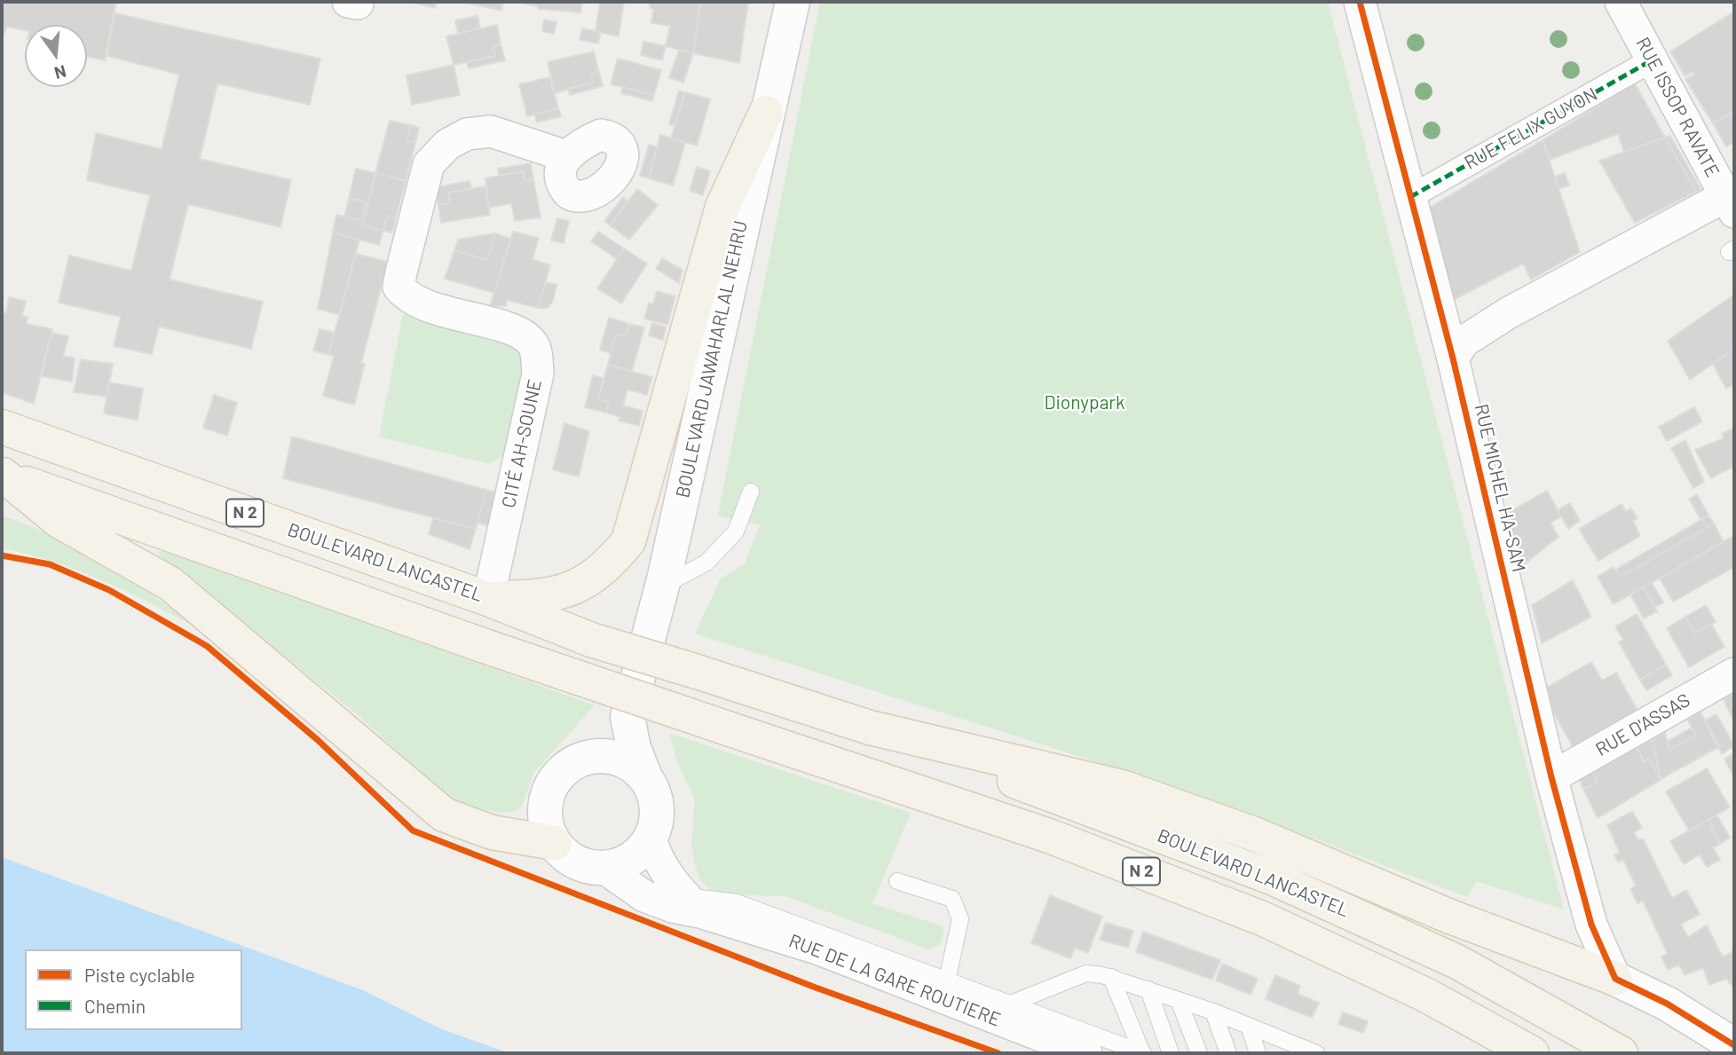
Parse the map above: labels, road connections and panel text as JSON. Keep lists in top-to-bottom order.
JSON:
{
  "streets": {
    "main road": ["N 2", "BOULEVARD LANCASTEL"],
    "street": [
      "RUE ISSOP RAVATE",
      "RUE FELIX GUYON",
      "BOULEVARD JAWAHARLAL NEHRU",
      "CITÉ AH-SOUNE",
      "RUE MICHEL HA-SAM",
      "RUE D'ASSAS",
      "RUE DE LA GARE ROUTIERE"
    ]
  },
  "crossings": [
    ["RUE ISSOP RAVATE", "RUE FELIX GUYON"],
    ["RUE FELIX GUYON", "RUE MICHEL HA-SAM"],
    ["BOULEVARD JAWAHARLAL NEHRU", "RUE DE LA GARE ROUTIERE"],
    ["CITÉ AH-SOUNE", "BOULEVARD LANCASTEL"],
    ["RUE MICHEL HA-SAM", "RUE D'ASSAS"]
  ],
  "parks": ["Dionypark"],
  "legend": ["Piste cyclable", "Chemin"],
  "north": "bottom"
}
